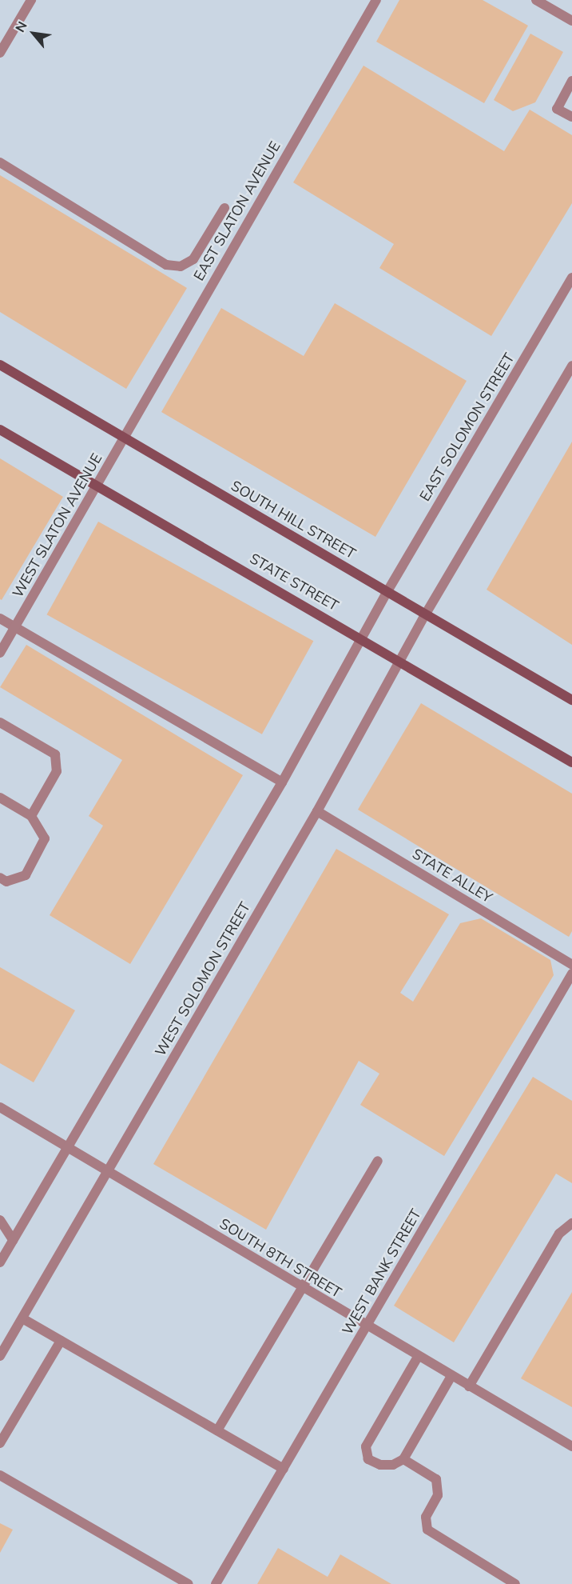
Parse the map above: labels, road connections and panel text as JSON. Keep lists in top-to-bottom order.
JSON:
{
  "streets": {
    "main road": ["SOUTH HILL STREET", "STATE STREET"],
    "street": [
      "EAST SLATON AVENUE",
      "EAST SOLOMON STREET",
      "WEST SLATON AVENUE",
      "STATE ALLEY",
      "WEST SOLOMON STREET",
      "SOUTH 8TH STREET",
      "WEST BANK STREET"
    ]
  },
  "crossings": [
    ["EAST SLATON AVENUE", "SOUTH HILL STREET"],
    ["EAST SLATON AVENUE", "WEST SLATON AVENUE"],
    ["EAST SOLOMON STREET", "SOUTH HILL STREET"],
    ["SOUTH HILL STREET", "WEST SLATON AVENUE"],
    ["SOUTH HILL STREET", "WEST SOLOMON STREET"],
    ["WEST SLATON AVENUE", "STATE STREET"],
    ["STATE STREET", "WEST SOLOMON STREET"],
    ["STATE ALLEY", "WEST SOLOMON STREET"],
    ["WEST SOLOMON STREET", "SOUTH 8TH STREET"],
    ["SOUTH 8TH STREET", "WEST BANK STREET"]
  ],
  "north": "top left"
}
